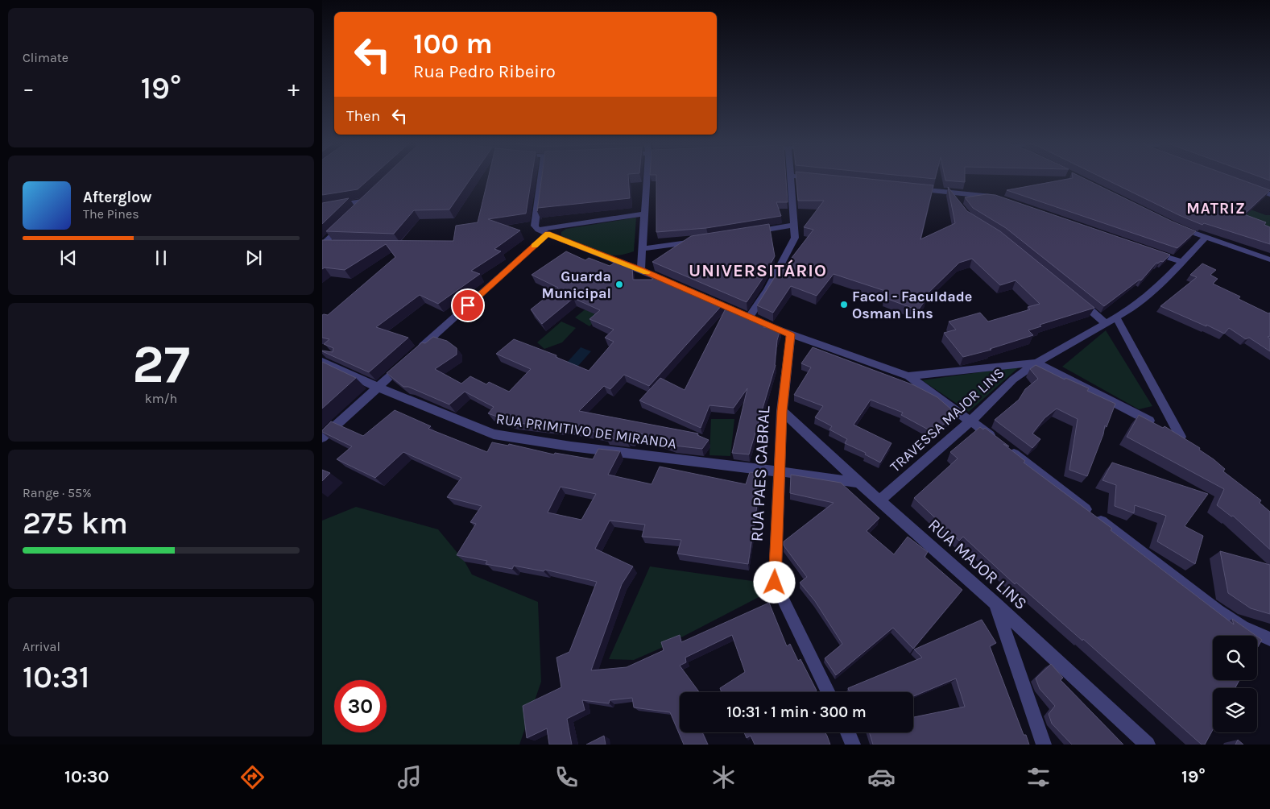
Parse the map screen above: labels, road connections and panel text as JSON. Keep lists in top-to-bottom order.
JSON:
{
  "streets": {
    "street": [
      "TRAVESSA MAJOR LINS",
      "RUA PRIMITIVO DE MIRANDA",
      "RUA PAES CABRAL",
      "RUA MAJOR LINS"
    ]
  },
  "crossings": [
    ["TRAVESSA MAJOR LINS", "RUA MAJOR LINS"],
    ["RUA PRIMITIVO DE MIRANDA", "RUA PAES CABRAL"],
    ["RUA PRIMITIVO DE MIRANDA", "RUA MAJOR LINS"],
    ["RUA PAES CABRAL", "RUA MAJOR LINS"]
  ],
  "districts": ["MATRIZ", "UNIVERSITÁRIO"],
  "places": ["Guarda Municipal", "Facol - Faculdade Osman Lins"],
  "page": {
    "tile": [
      "Climate",
      ["27", "km/h"],
      ["Range · 55%", "275 km"],
      ["Arrival", "10:31"]
    ],
    "turn": ["100 m", "Rua Pedro Ribeiro"],
    "heat": ["−", "19°", "+"],
    "then": "Then",
    "song": ["Afterglow", "The Pines"],
    "limit": "30",
    "trip": "10:31 · 1 min · 300 m",
    "tabs": ["10:30", "19°"]
  }
}
